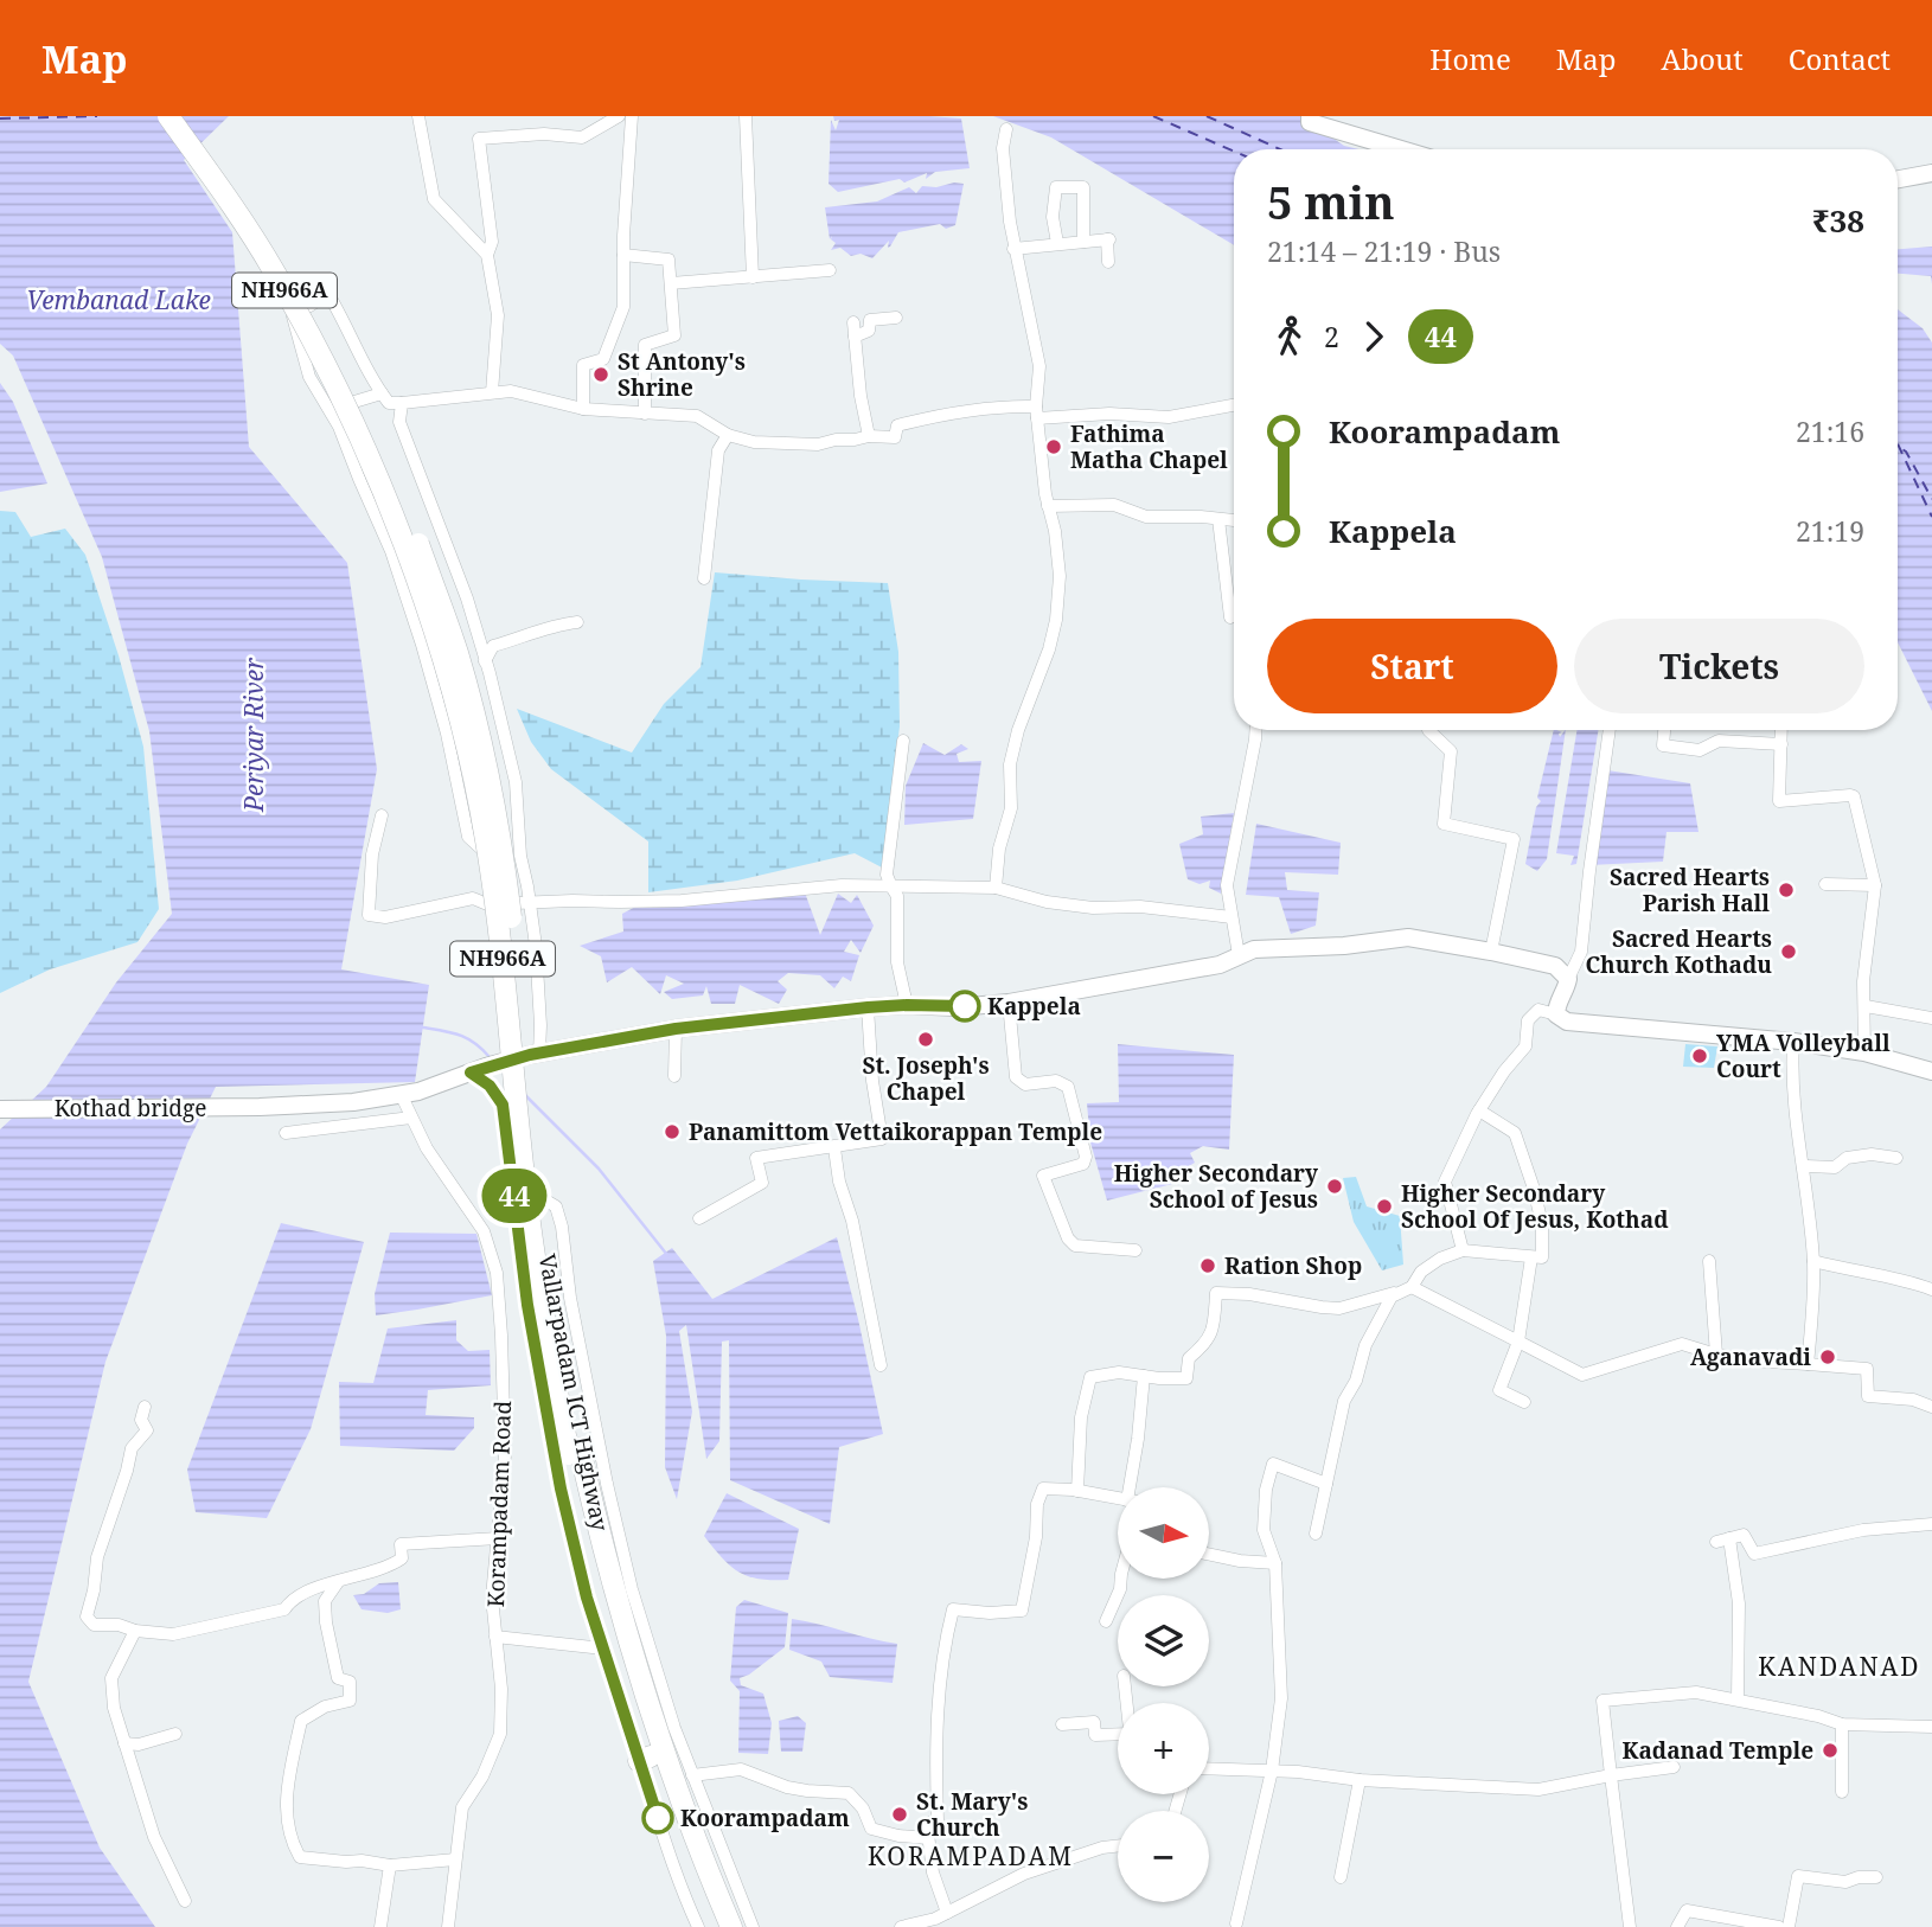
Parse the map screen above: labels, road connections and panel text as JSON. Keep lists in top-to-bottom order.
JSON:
{
  "streets": {
    "highway": ["NH966A", "Vallarpadam ICT Highway"],
    "main road": ["Kothad bridge"],
    "street": ["Korampadam Road"]
  },
  "crossings": [
    ["Kothad bridge", "Korampadam Road"]
  ],
  "districts": ["KANDANAD", "KORAMPADAM"],
  "water": ["Vembanad Lake", "Periyar River"],
  "places": [
    "St Antony's Shrine",
    "Fathima Matha Chapel",
    "Sacred Hearts Parish Hall",
    "Sacred Hearts Church Kothadu",
    "Kappela",
    "St. Joseph's Chapel",
    "YMA Volleyball Court",
    "Panamittom Vettaikorappan Temple",
    "Higher Secondary School of Jesus",
    "Higher Secondary School Of Jesus, Kothad",
    "Ration Shop",
    "Aganavadi",
    "Kadanad Temple",
    "St. Mary's Church",
    "Koorampadam"
  ],
  "lines": ["bus line 44"],
  "north": "right",
  "page": {
    "header": "Map",
    "nav": [
      "Home",
      "Map",
      "About",
      "Contact"
    ],
    "on_map": "44",
    "heading": ["5 min", "21:14 – 21:19 · Bus", "₹38"],
    "legs": ["2", "44"],
    "list": [
      {
        "name": "Koorampadam",
        "value": "21:16"
      },
      {
        "name": "Kappela",
        "value": "21:19"
      }
    ],
    "buttons": ["Start", "Tickets"],
    "map_buttons": ["+", "−"]
  }
}
